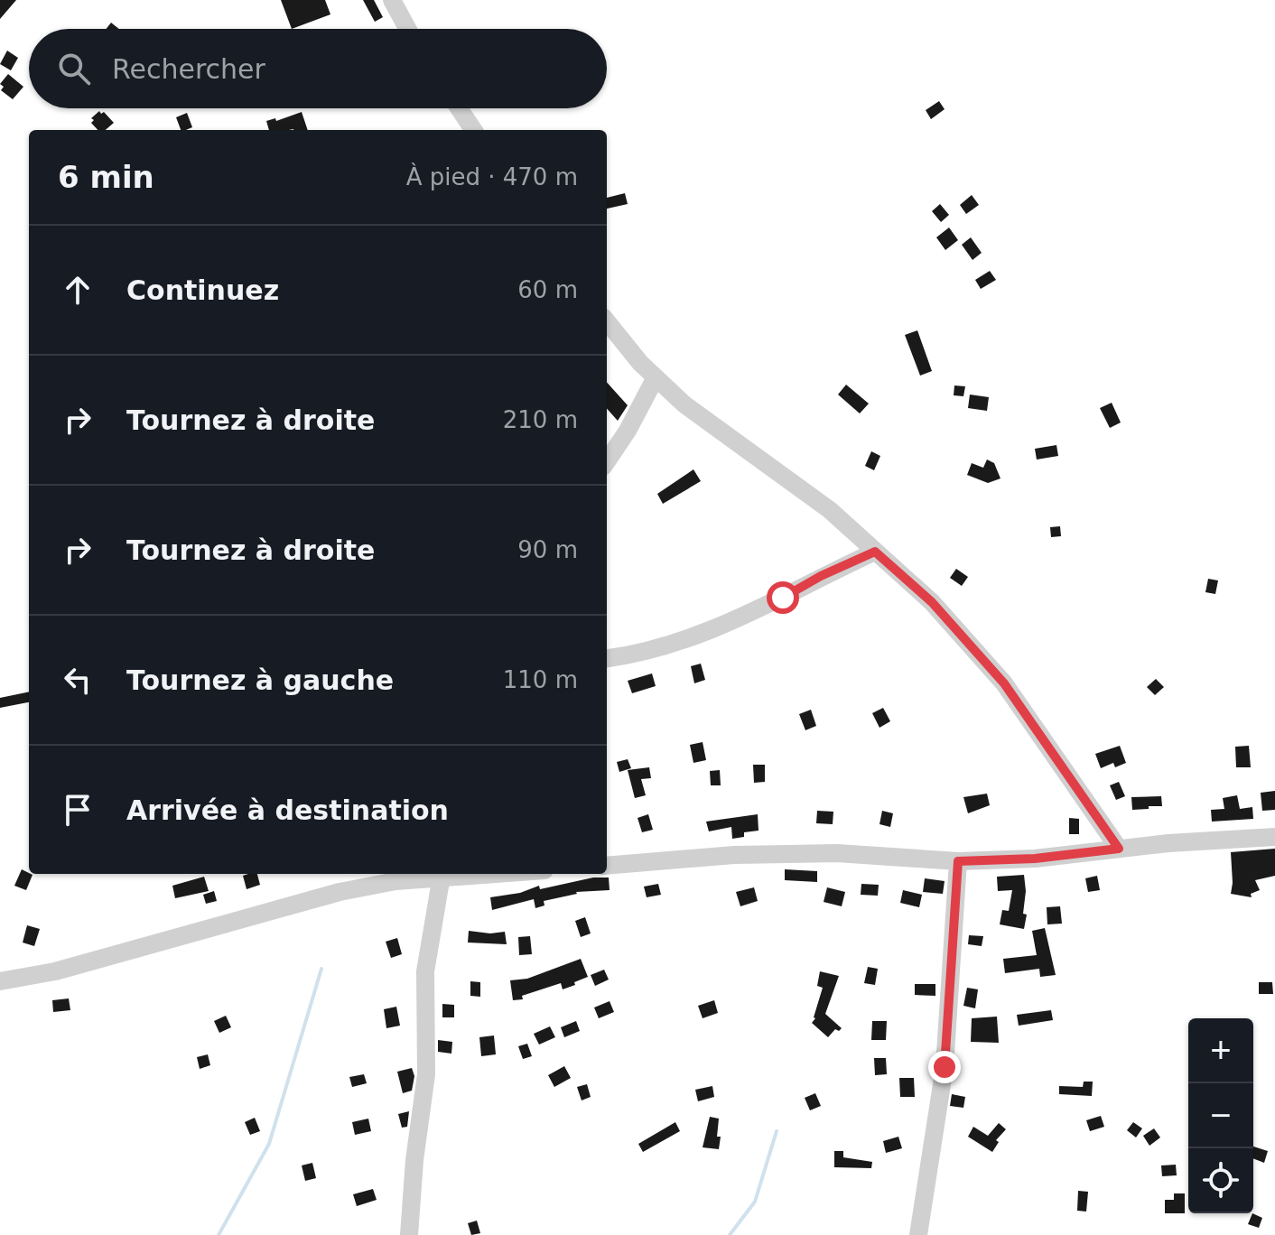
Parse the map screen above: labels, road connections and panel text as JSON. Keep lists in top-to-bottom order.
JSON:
{
  "page": {
    "search": "Rechercher",
    "heading": ["6 min", "À pied · 470 m"],
    "list": [
      ["Continuez", "60 m"],
      ["Tournez à droite", "210 m"],
      ["Tournez à droite", "90 m"],
      ["Tournez à gauche", "110 m"],
      "Arrivée à destination"
    ],
    "map_buttons": ["+", "−"]
  }
}
